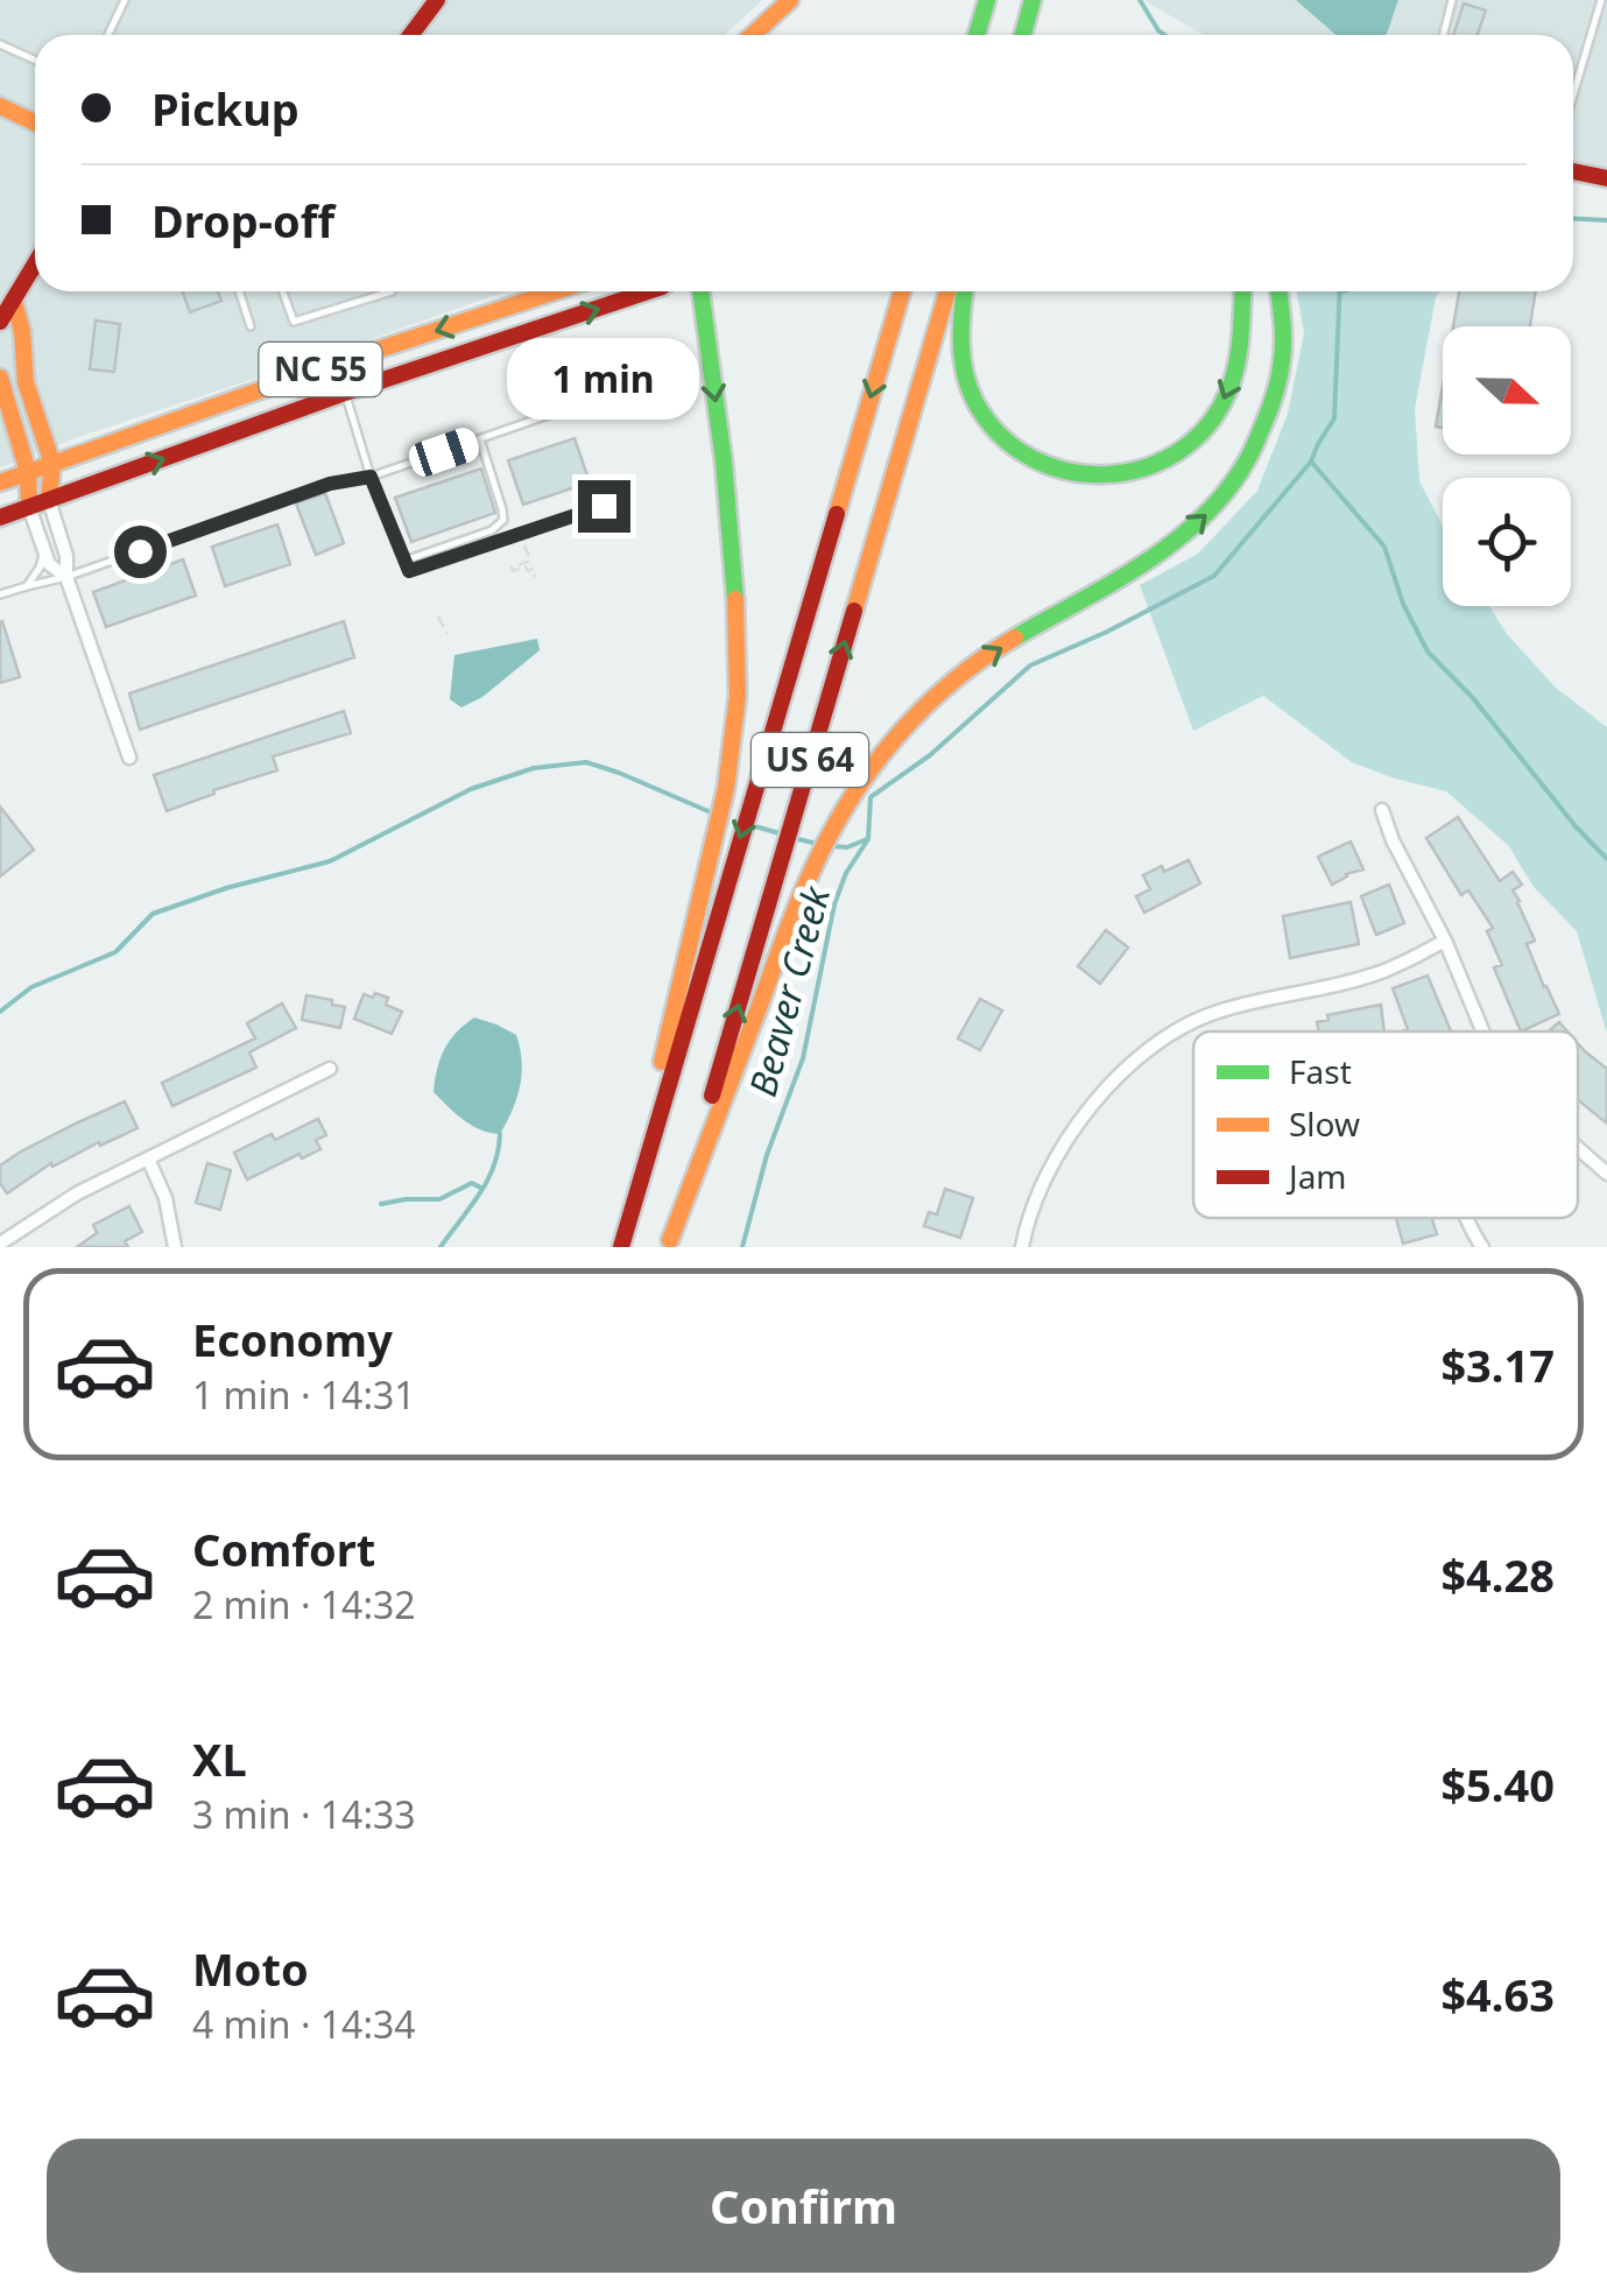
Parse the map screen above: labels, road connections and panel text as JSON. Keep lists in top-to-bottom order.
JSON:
{
  "streets": {
    "main road": ["NC 55", "US 64"]
  },
  "water": ["Beaver Creek"],
  "legend": ["Fast", "Slow", "Jam"],
  "north": "right",
  "page": {
    "banner": ["Pickup", "Drop-off"],
    "bubble": "1 min",
    "list": [
      {
        "name": "Economy",
        "note": "1 min · 14:31",
        "value": "$3.17"
      },
      {
        "name": "Comfort",
        "note": "2 min · 14:32",
        "value": "$4.28"
      },
      {
        "name": "XL",
        "note": "3 min · 14:33",
        "value": "$5.40"
      },
      {
        "name": "Moto",
        "note": "4 min · 14:34",
        "value": "$4.63"
      }
    ],
    "buttons": "Confirm"
  }
}
